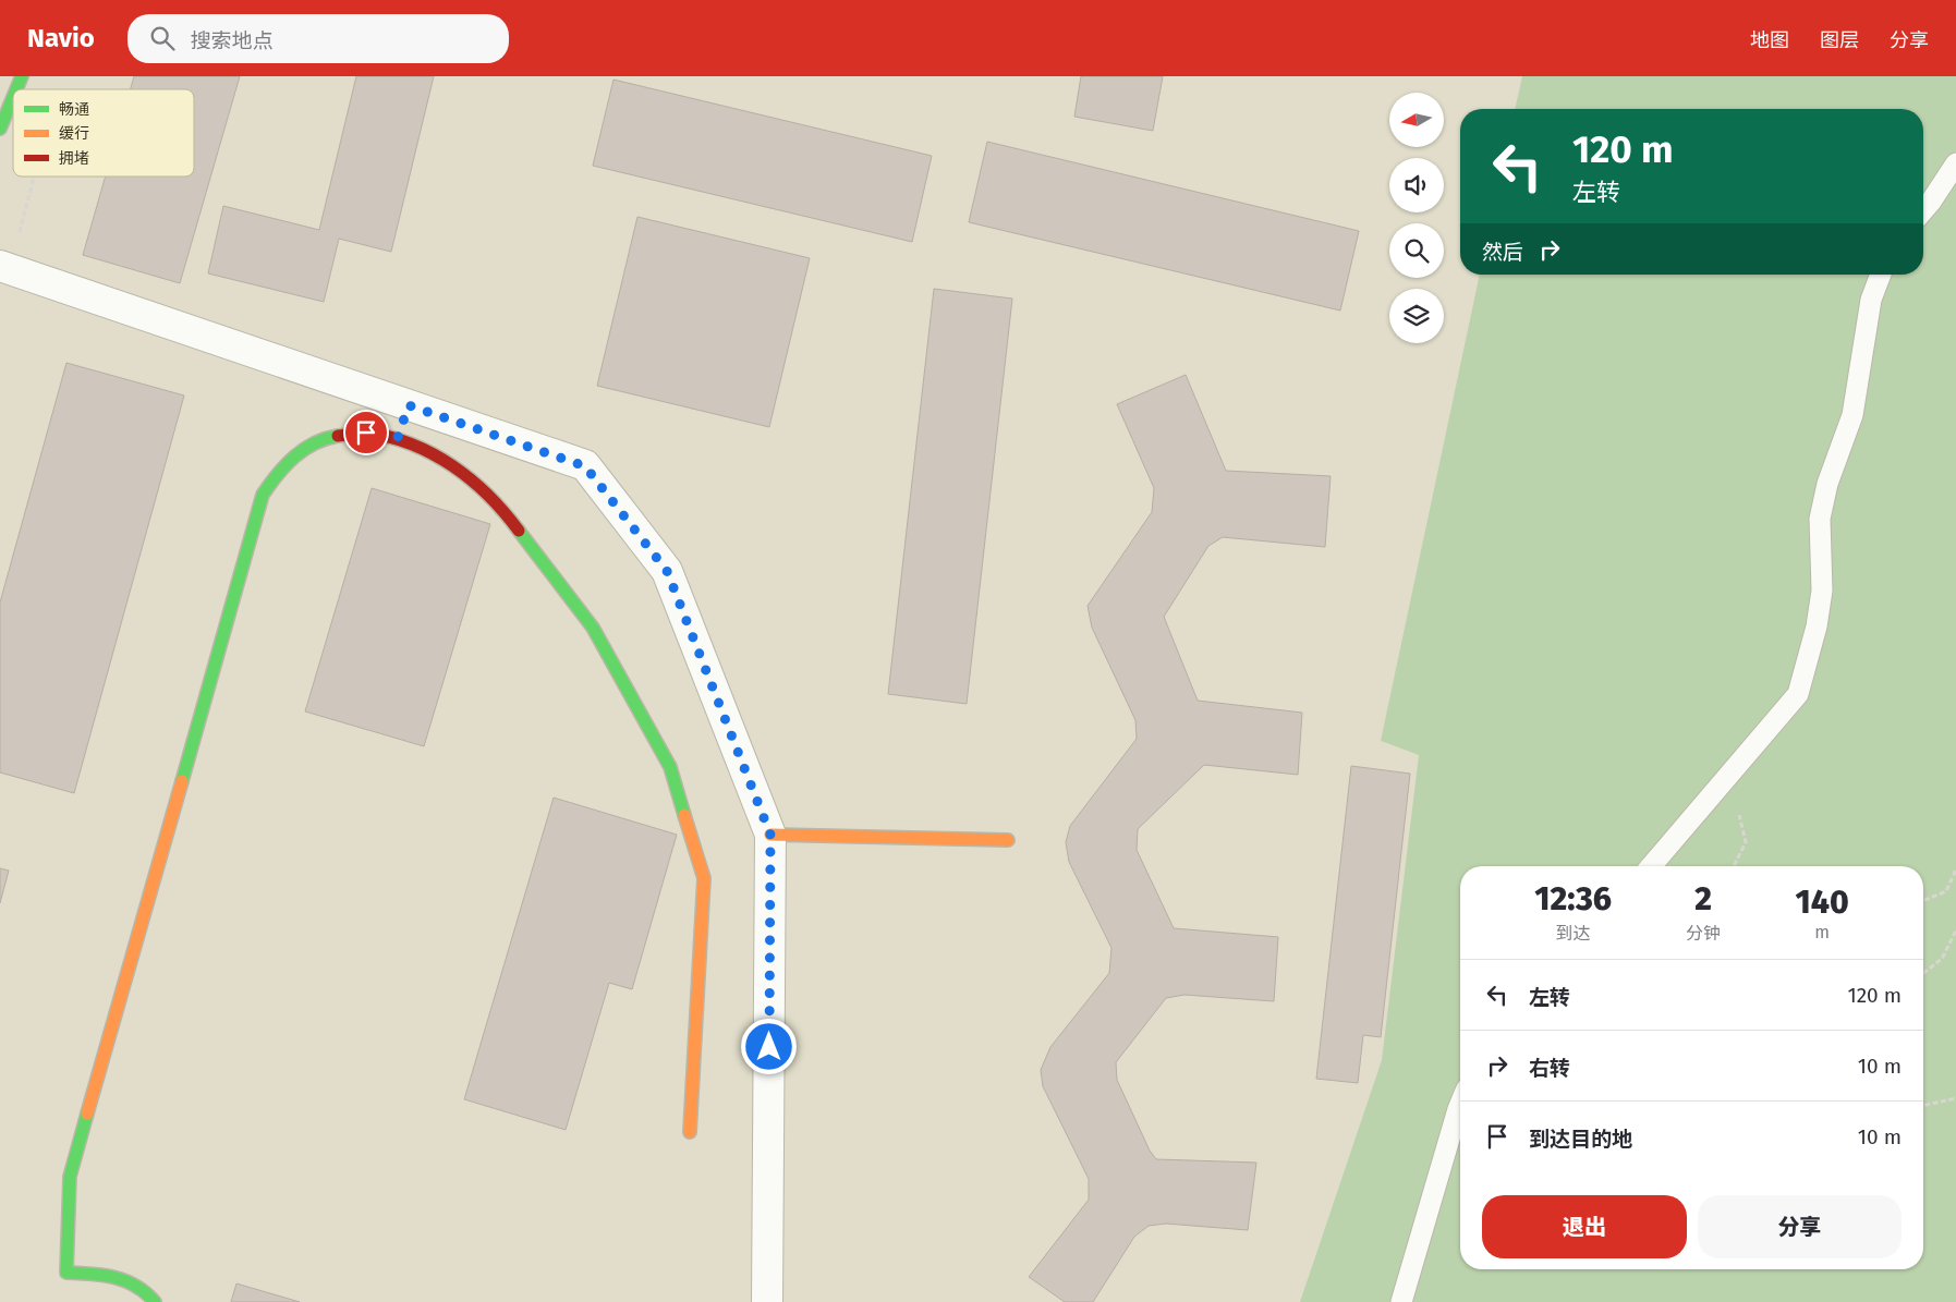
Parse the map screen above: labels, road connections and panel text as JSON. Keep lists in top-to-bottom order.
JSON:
{
  "legend": ["畅通", "缓行", "拥堵"],
  "north": "left",
  "page": {
    "header": "Navio",
    "search": "搜索地点",
    "nav": ["地图", "图层", "分享"],
    "turn": ["120 m", "左转"],
    "then": "然后",
    "eta": [
      "12:36",
      "到达",
      "2",
      "分钟",
      "140",
      "m"
    ],
    "list": [
      {
        "name": "左转",
        "value": "120 m"
      },
      {
        "name": "右转",
        "value": "10 m"
      },
      {
        "name": "到达目的地",
        "value": "10 m"
      }
    ],
    "buttons": ["退出", "分享"]
  }
}
